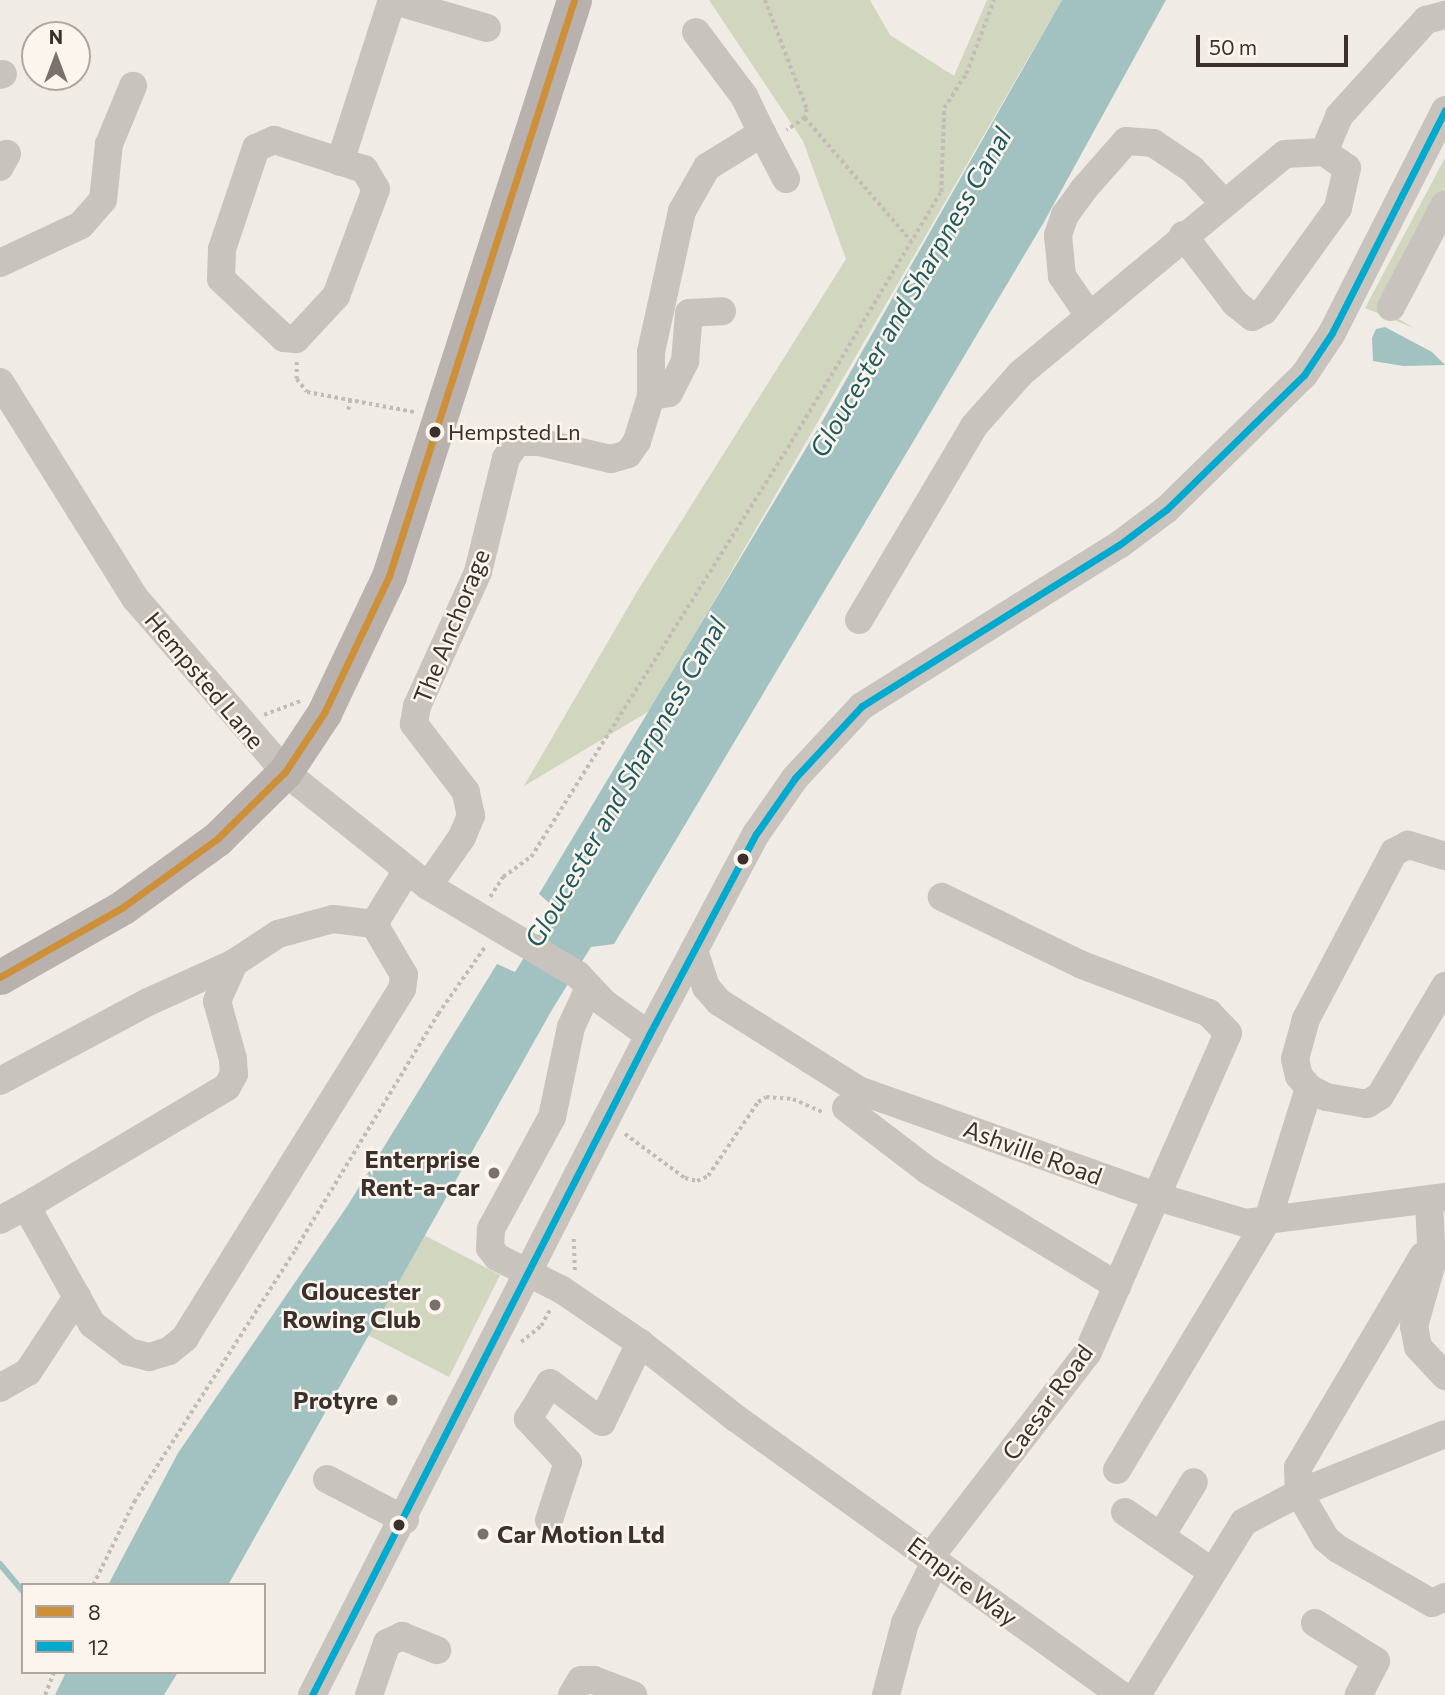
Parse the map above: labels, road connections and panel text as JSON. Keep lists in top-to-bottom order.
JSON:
{
  "streets": {
    "street": [
      "The Anchorage",
      "Hempsted Lane",
      "Ashville Road",
      "Caesar Road",
      "Empire Way"
    ]
  },
  "crossings": [
    ["The Anchorage", "Hempsted Lane"],
    ["Hempsted Lane", "Empire Way"],
    ["Ashville Road", "Caesar Road"],
    ["Caesar Road", "Empire Way"]
  ],
  "water": ["Gloucester and Sharpness Canal"],
  "places": [
    "Hempsted Ln",
    "Enterprise Rent-a-car",
    "Gloucester Rowing Club",
    "Protyre",
    "Car Motion Ltd"
  ],
  "lines": ["transit line 8", "transit line 12"],
  "legend": ["8", "12"],
  "scale_bar": "50 m",
  "north": "top"
}
